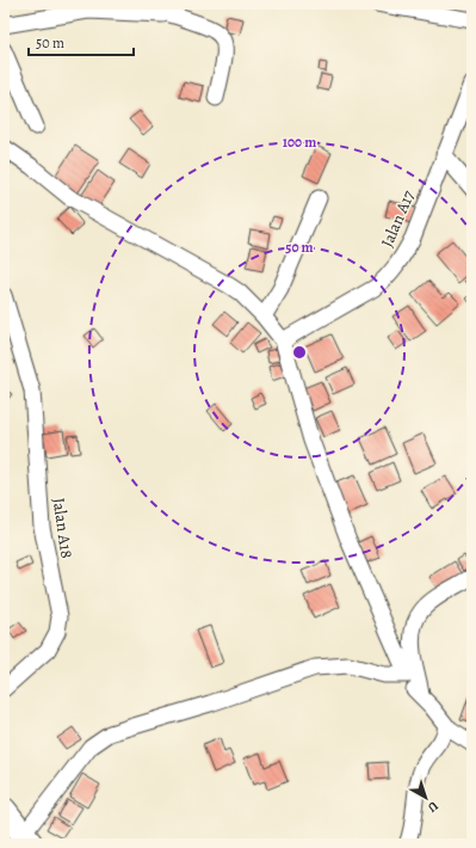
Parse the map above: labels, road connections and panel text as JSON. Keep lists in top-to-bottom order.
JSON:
{
  "streets": {
    "street": ["Jalan A17", "Jalan A18"]
  },
  "scale_bar": "50 m",
  "north": "bottom right",
  "rings": ["100 m", "50 m"]
}
